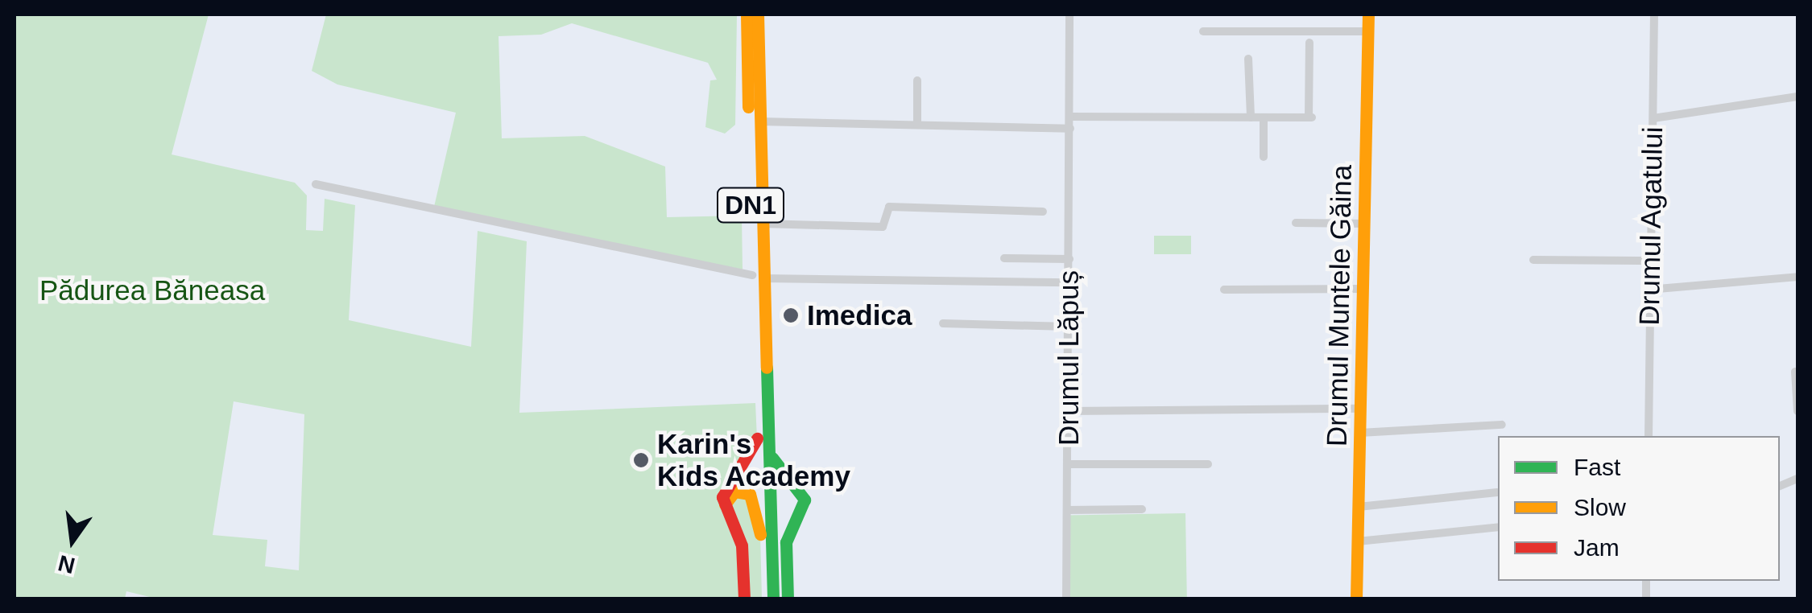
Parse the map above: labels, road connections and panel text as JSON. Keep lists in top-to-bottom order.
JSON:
{
  "streets": {
    "main road": ["DN1", "Drumul Muntele Găina"],
    "street": ["Drumul Agatului", "Drumul Lăpuș"]
  },
  "parks": ["Pădurea Băneasa"],
  "places": ["Imedica", "Karin's Kids Academy"],
  "legend": ["Fast", "Slow", "Jam"],
  "north": "bottom"
}
